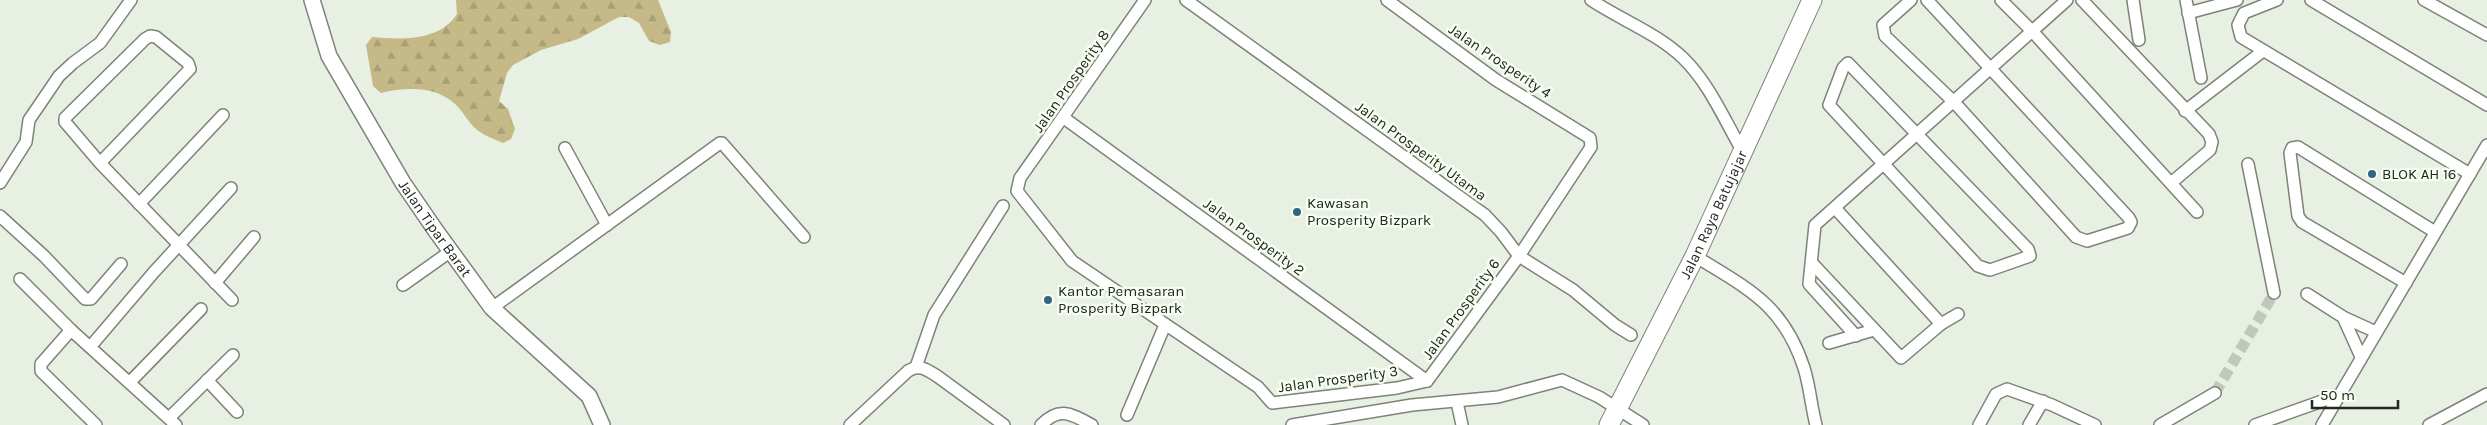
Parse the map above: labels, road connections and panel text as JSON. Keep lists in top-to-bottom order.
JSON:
{
  "streets": {
    "highway": ["Jalan Raya Batujajar"],
    "street": [
      "Jalan Prosperity 4",
      "Jalan Prosperity 8",
      "Jalan Prosperity Utama",
      "Jalan Tipar Barat",
      "Jalan Prosperity 2",
      "Jalan Prosperity 6",
      "Jalan Prosperity 3"
    ]
  },
  "crossings": [
    ["Jalan Prosperity 4", "Jalan Prosperity 6"],
    ["Jalan Prosperity 8", "Jalan Prosperity 2"],
    ["Jalan Prosperity 8", "Jalan Prosperity 3"],
    ["Jalan Prosperity Utama", "Jalan Prosperity 6"],
    ["Jalan Prosperity 2", "Jalan Prosperity 6"],
    ["Jalan Prosperity 2", "Jalan Prosperity 3"],
    ["Jalan Prosperity 6", "Jalan Prosperity 3"]
  ],
  "places": ["BLOK AH 16", "Kawasan Prosperity Bizpark", "Kantor Pemasaran Prosperity Bizpark"],
  "scale_bar": "50 m"
}
